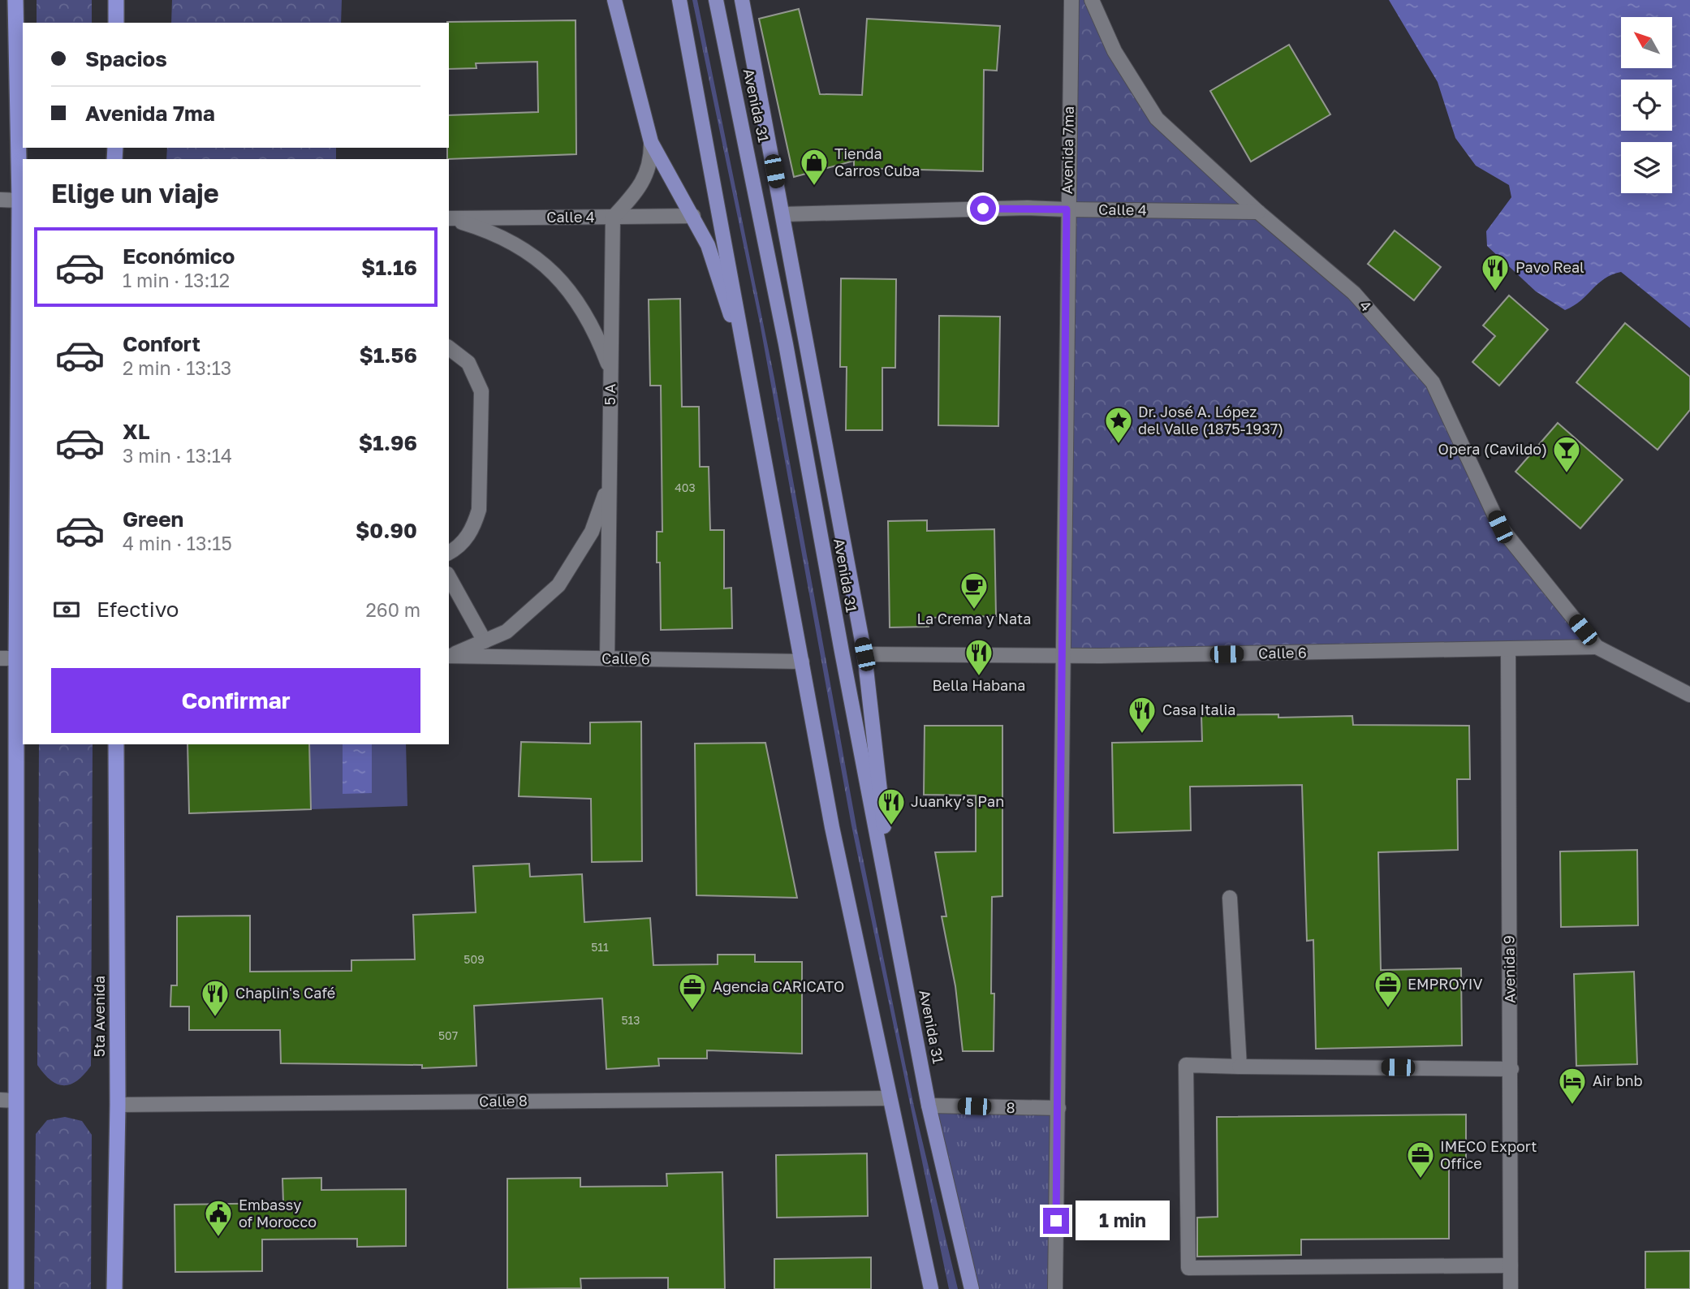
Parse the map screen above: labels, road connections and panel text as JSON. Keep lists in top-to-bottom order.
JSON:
{
  "streets": {
    "highway": ["5ta Avenida"],
    "main road": ["Avenida 31"],
    "street": [
      "Avenida 7ma",
      "Calle 4",
      "4",
      "5 A",
      "Calle 6",
      "Avenida 9",
      "Calle 8",
      "8"
    ]
  },
  "crossings": [
    ["Avenida 31", "8"],
    ["Avenida 7ma", "Calle 4"],
    ["Avenida 7ma", "Calle 6"],
    ["Avenida 7ma", "8"],
    ["Calle 4", "4"],
    ["Calle 4", "5 A"],
    ["4", "Calle 6"],
    ["5 A", "Calle 6"],
    ["Calle 6", "Avenida 9"],
    ["5ta Avenida", "Calle 8"]
  ],
  "places": {
    "shop": ["Tienda Carros Cuba"],
    "restaurant": [
      "Pavo Real",
      "Bella Habana",
      "Casa Italia",
      "Juanky’s Pan",
      "Chaplin's Café"
    ],
    "place": ["Dr. José A. López del Valle (1875-1937)"],
    "bar": ["Opera (Cavildo)"],
    "cafe": ["La Crema y Nata"],
    "office": ["EMPROYIV", "Agencia CARICATO", "IMECO Export Office"],
    "hotel": ["Air bnb"],
    "public building": ["Embassy of Morocco"]
  },
  "house_numbers": [
    "403",
    "511",
    "509",
    "513",
    "507"
  ],
  "north": "top left",
  "page": {
    "banner": ["Spacios", "Avenida 7ma"],
    "heading": "Elige un viaje",
    "list": [
      {
        "name": "Económico",
        "note": "1 min · 13:12",
        "value": "$1.16"
      },
      {
        "name": "Confort",
        "note": "2 min · 13:13",
        "value": "$1.56"
      },
      {
        "name": "XL",
        "note": "3 min · 13:14",
        "value": "$1.96"
      },
      {
        "name": "Green",
        "note": "4 min · 13:15",
        "value": "$0.90"
      }
    ],
    "pay": ["Efectivo", "260 m"],
    "buttons": "Confirmar",
    "bubble": "1 min"
  }
}
